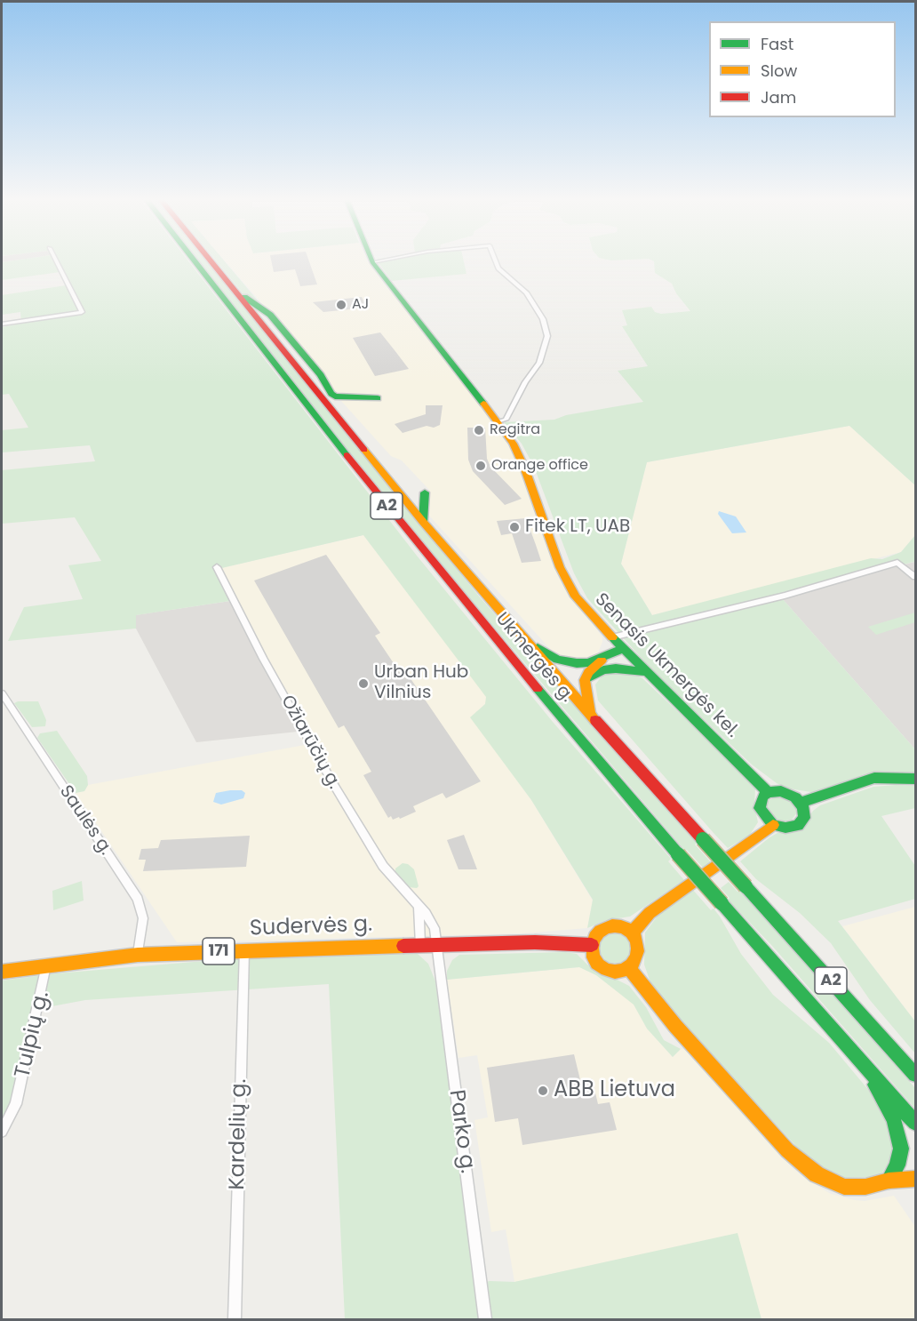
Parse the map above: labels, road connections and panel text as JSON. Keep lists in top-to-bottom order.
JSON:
{
  "streets": {
    "main road": [
      "A2",
      "Ukmergės g.",
      "Senasis Ukmergės kel.",
      "Sudervės g.",
      "171"
    ],
    "street": [
      "Ožiarūčių g.",
      "Saulės g.",
      "Tulpių g.",
      "Parko g.",
      "Kardelių g."
    ]
  },
  "crossings": [
    ["Ožiarūčių g.", "Sudervės g."],
    ["Ožiarūčių g.", "Parko g."],
    ["Saulės g.", "Sudervės g."],
    ["Sudervės g.", "Tulpių g."],
    ["Sudervės g.", "Parko g."],
    ["Sudervės g.", "Kardelių g."]
  ],
  "places": [
    "AJ",
    "Regitra",
    "Orange office",
    "Fitek LT, UAB",
    "Urban Hub Vilnius",
    "ABB Lietuva"
  ],
  "legend": ["Fast", "Slow", "Jam"]
}
